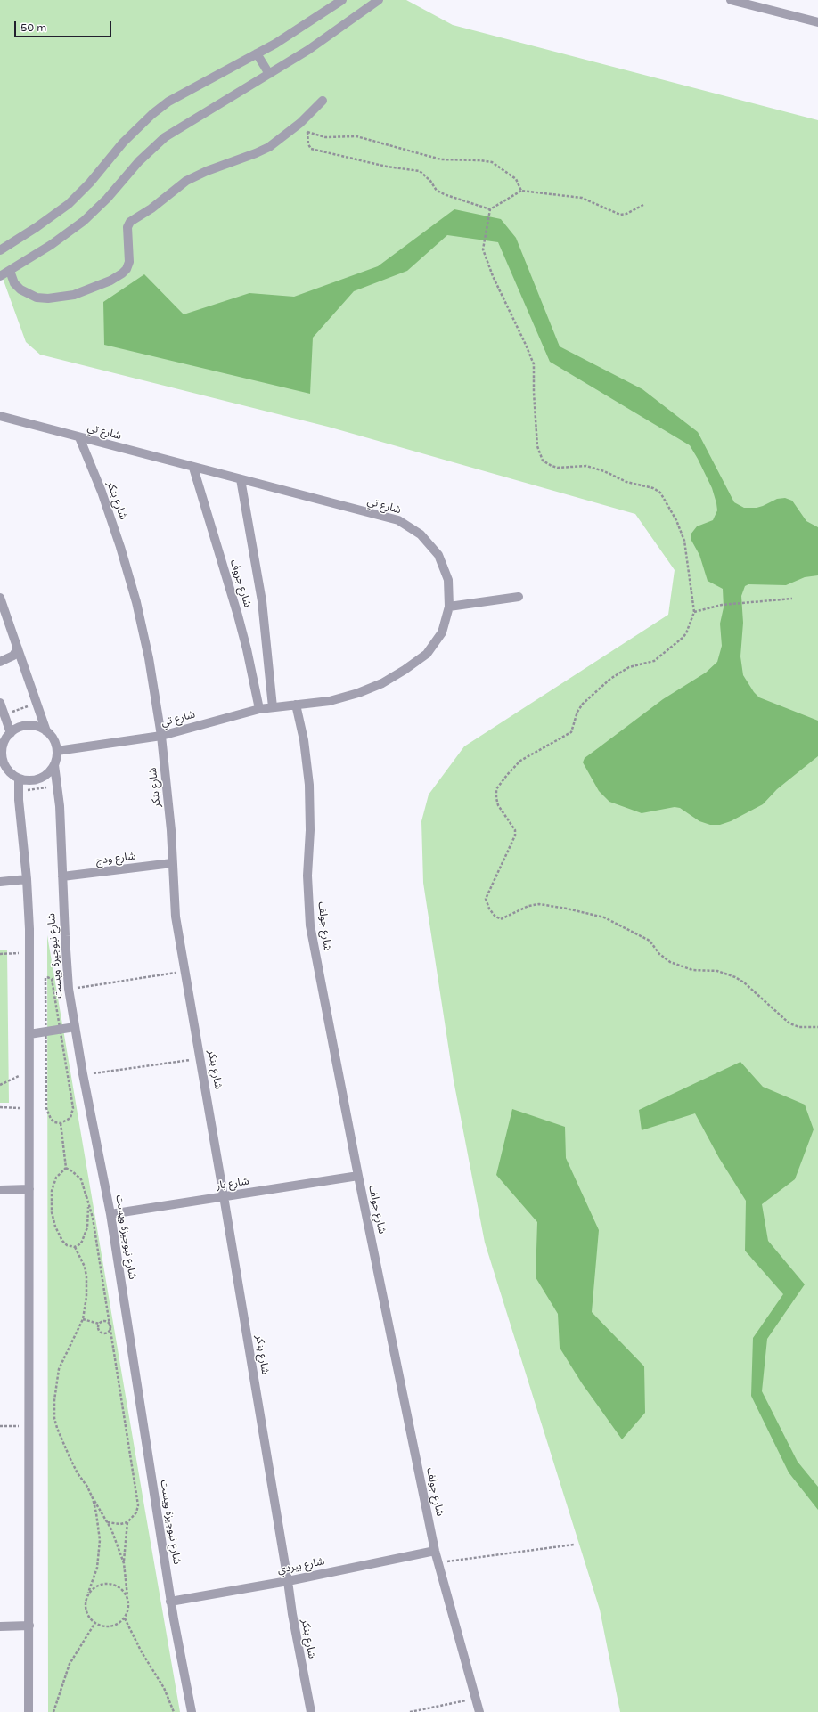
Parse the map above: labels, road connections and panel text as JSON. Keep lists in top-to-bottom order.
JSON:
{
  "streets": {
    "street": [
      "شارع تي",
      "شارع بنكر",
      "شارع جروف",
      "شارع ودج",
      "شارع جولف",
      "شارع نيوجيزة ويست",
      "شارع بار",
      "شارع بيردي"
    ]
  },
  "crossings": [
    ["شارع تي", "شارع بنكر"],
    ["شارع تي", "شارع جروف"],
    ["شارع تي", "شارع جولف"],
    ["شارع تي", "شارع نيوجيزة ويست"],
    ["شارع بنكر", "شارع ودج"],
    ["شارع بنكر", "شارع بار"],
    ["شارع بنكر", "شارع بيردي"],
    ["شارع ودج", "شارع نيوجيزة ويست"],
    ["شارع جولف", "شارع بار"],
    ["شارع جولف", "شارع بيردي"],
    ["شارع نيوجيزة ويست", "شارع بار"],
    ["شارع نيوجيزة ويست", "شارع بيردي"]
  ],
  "scale_bar": "50 m"
}
